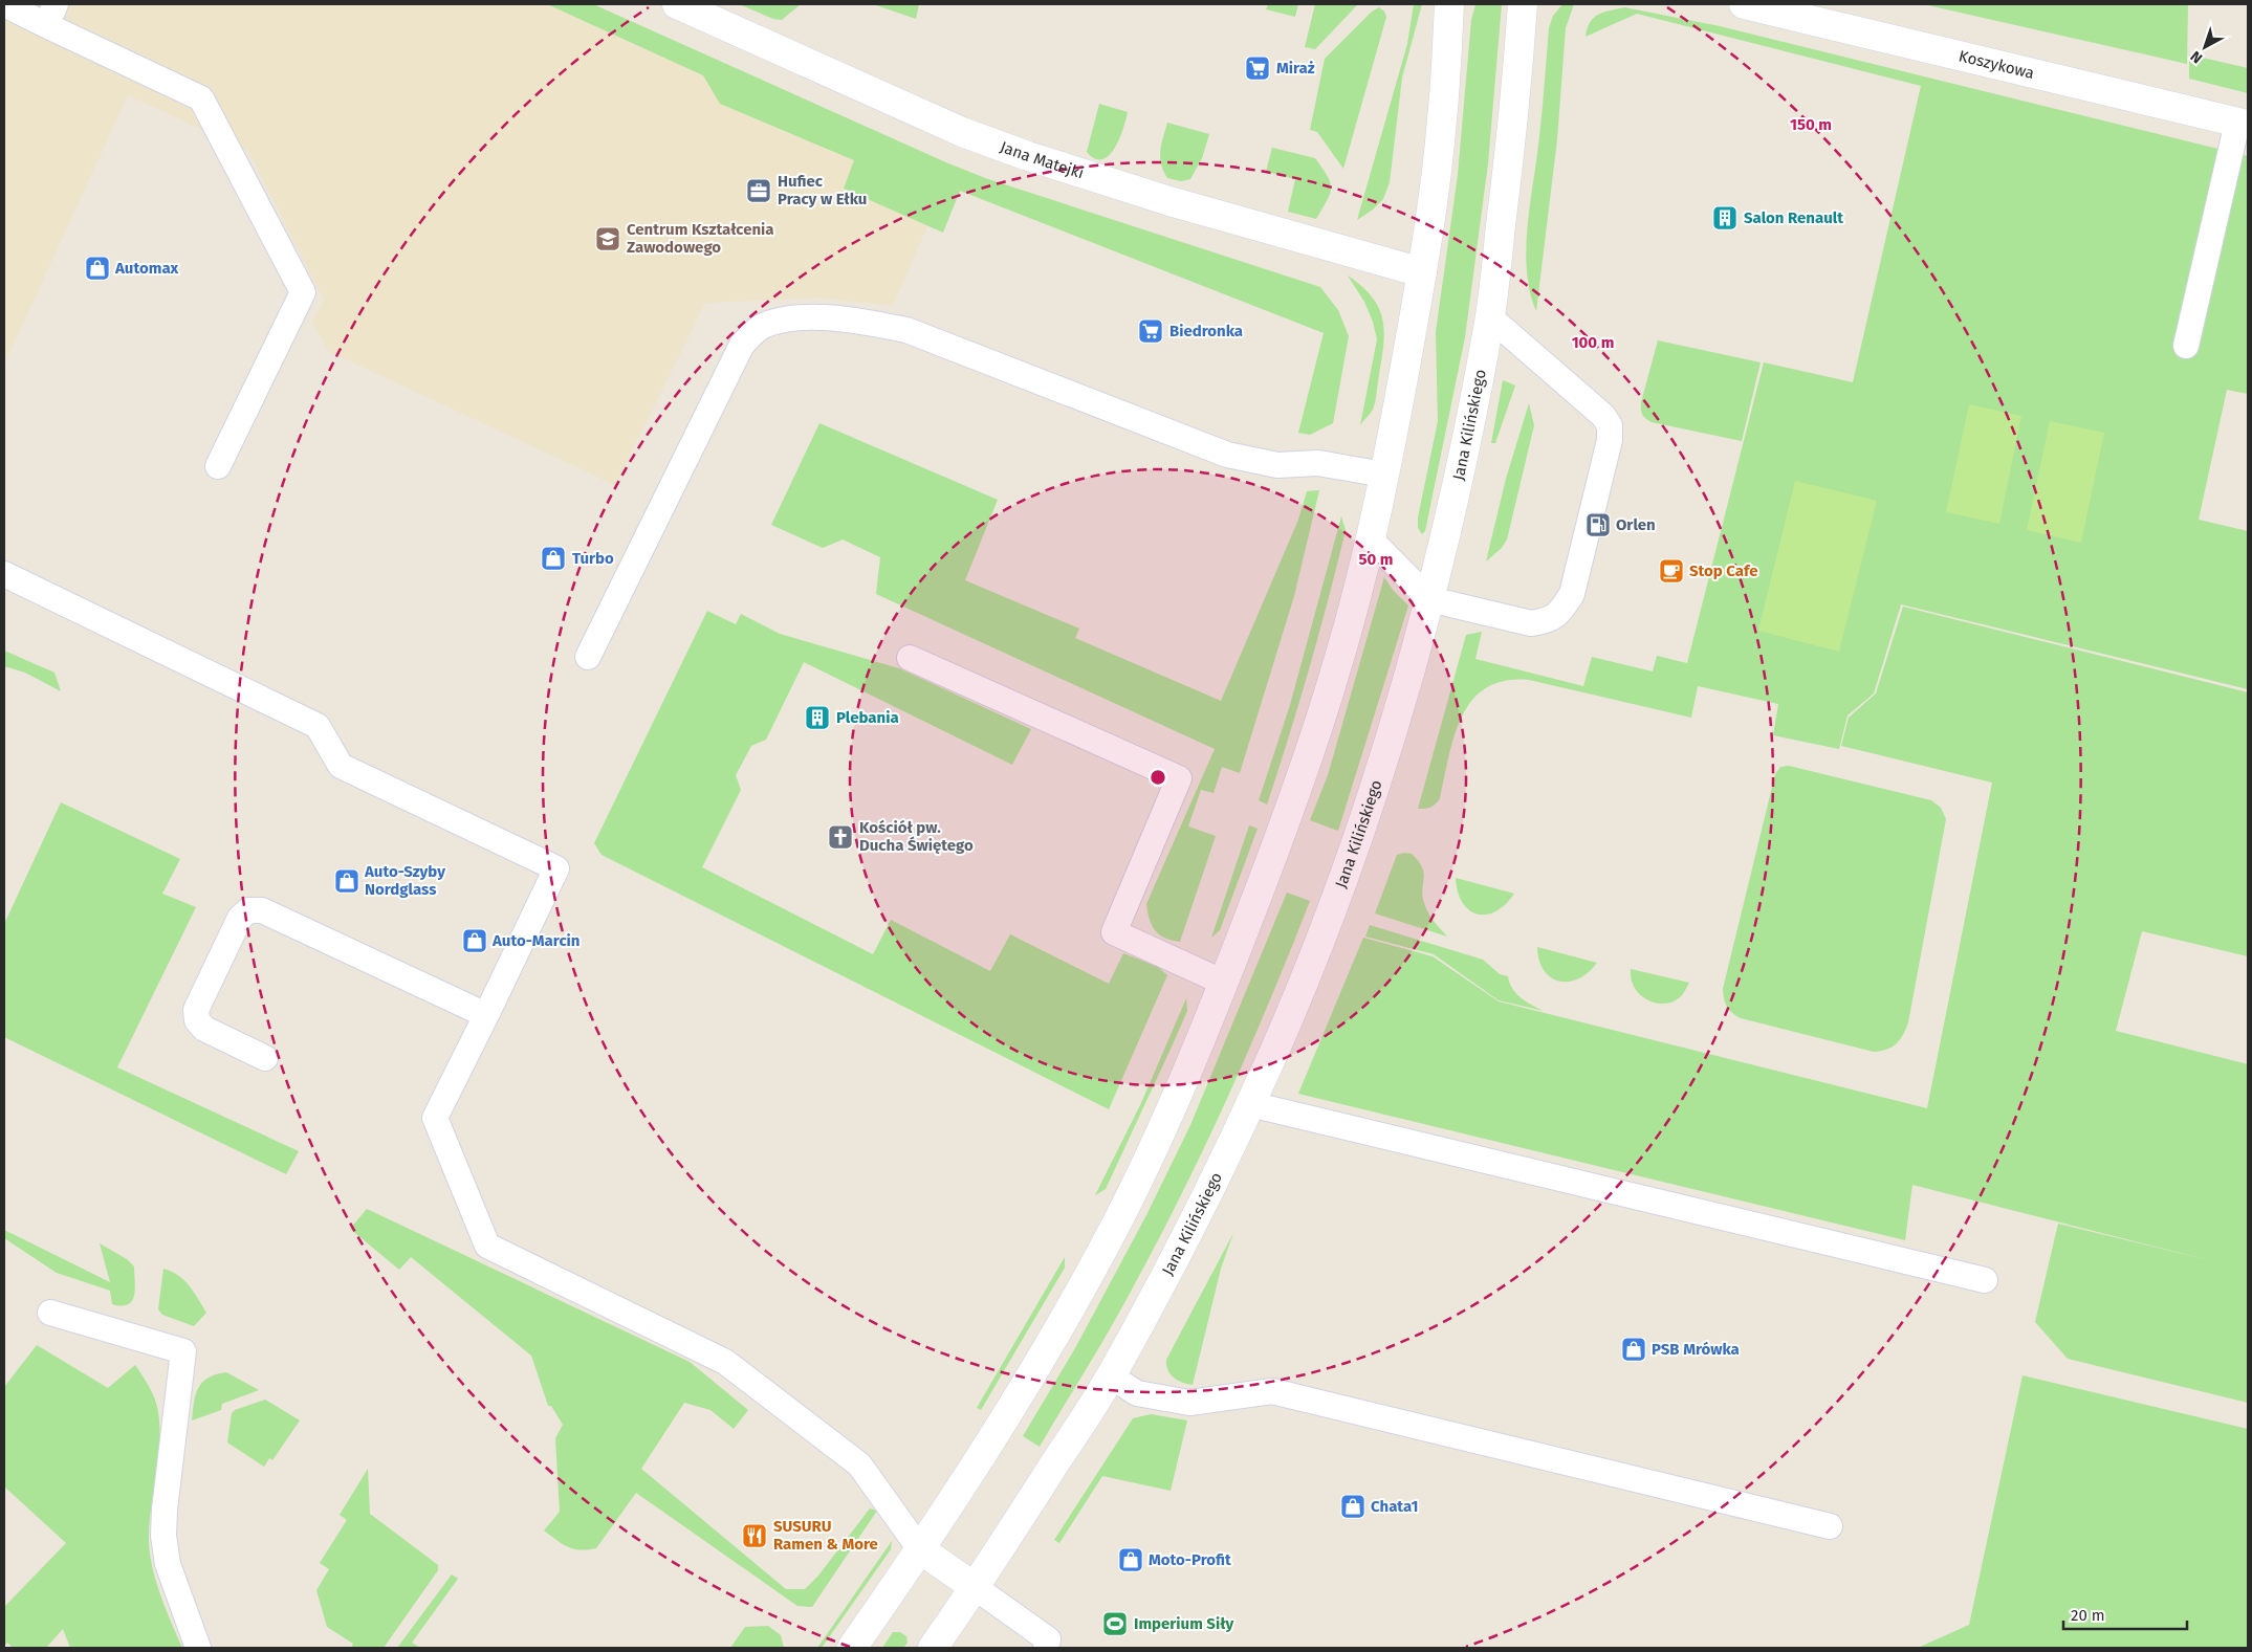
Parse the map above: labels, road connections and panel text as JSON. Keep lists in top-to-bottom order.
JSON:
{
  "streets": {
    "street": ["Koszykowa", "Jana Matejki", "Jana Kilińskiego"]
  },
  "places": {
    "supermarket": ["Miraż", "Biedronka"],
    "office": ["Hufiec Pracy w Ełku"],
    "building": ["Salon Renault", "Plebania"],
    "school or university": ["Centrum Kształcenia Zawodowego"],
    "shop": [
      "Automax",
      "Turbo",
      "Auto-Szyby Nordglass",
      "Auto-Marcin",
      "PSB Mrówka",
      "Chata1",
      "Moto-Profit"
    ],
    "fuel station": ["Orlen"],
    "cafe": ["Stop Cafe"],
    "church": ["Kościół pw. Ducha Świętego"],
    "restaurant": ["SUSURU Ramen & More"],
    "sports": ["Imperium Siły"]
  },
  "scale_bar": "20 m",
  "north": "bottom left",
  "rings": ["150 m", "100 m", "50 m"]
}
